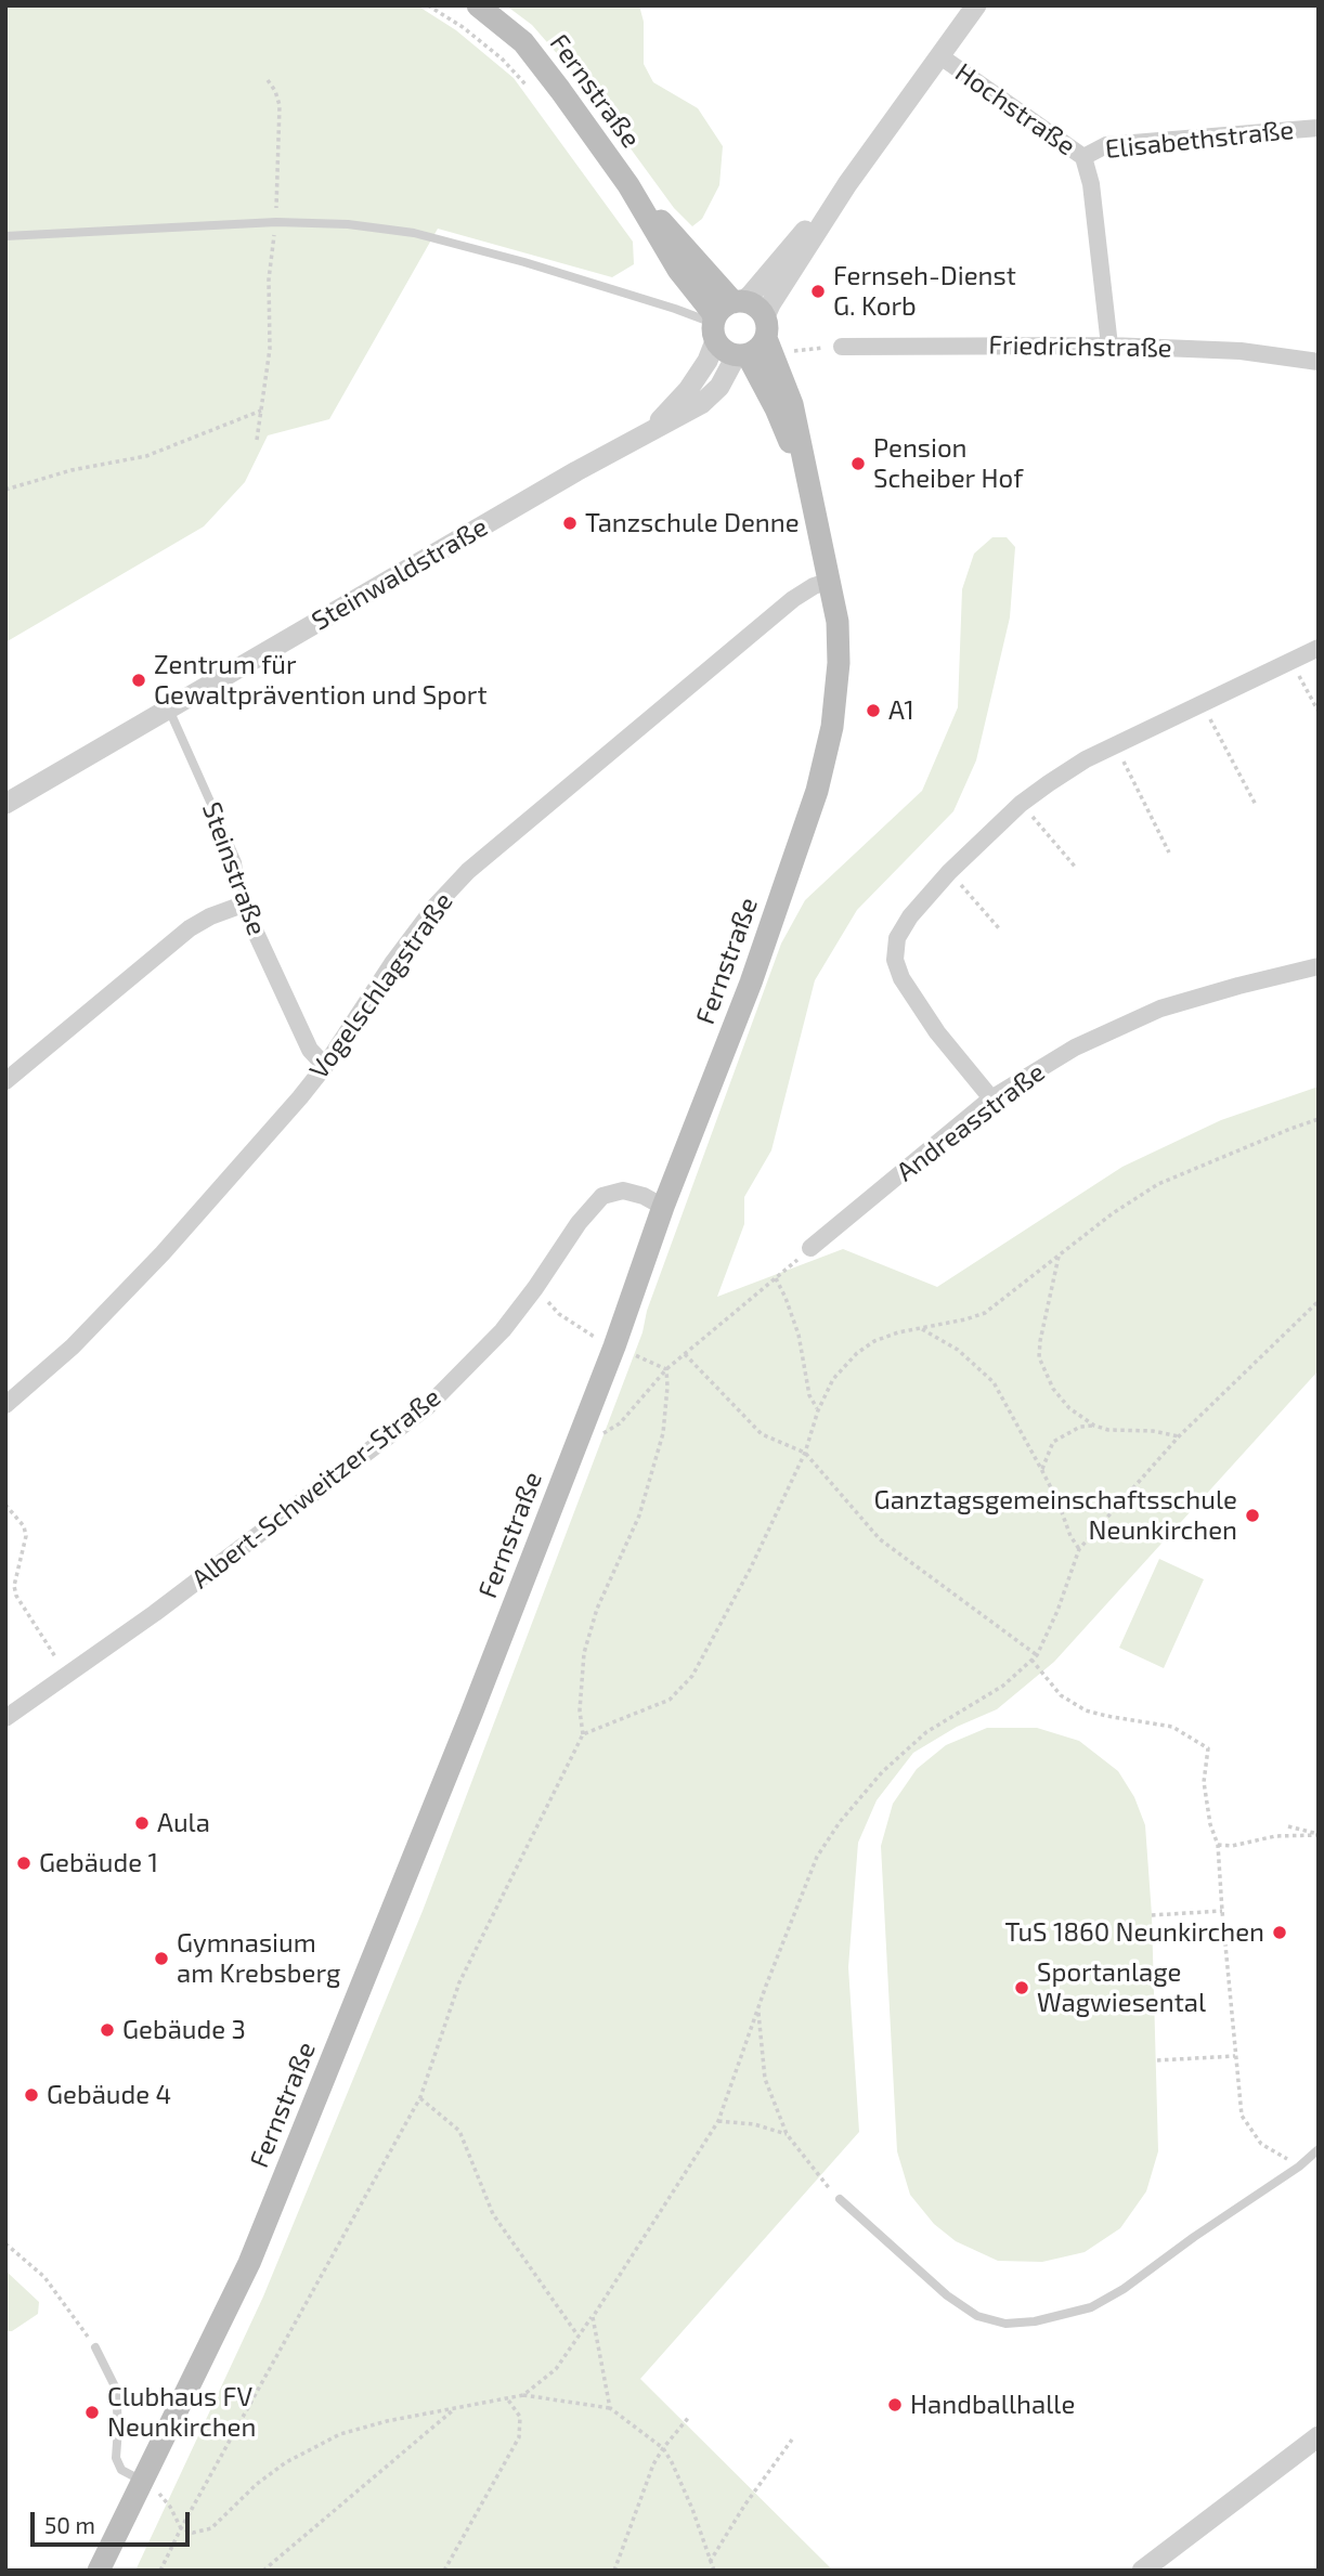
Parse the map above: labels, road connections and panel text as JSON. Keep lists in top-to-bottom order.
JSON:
{
  "streets": {
    "main road": ["Fernstraße"],
    "street": [
      "Hochstraße",
      "Elisabethstraße",
      "Friedrichstraße",
      "Steinwaldstraße",
      "Steinstraße",
      "Vogelschlagstraße",
      "Andreasstraße",
      "Albert-Schweitzer-Straße"
    ]
  },
  "crossings": [
    ["Fernstraße", "Steinwaldstraße"],
    ["Fernstraße", "Vogelschlagstraße"],
    ["Fernstraße", "Albert-Schweitzer-Straße"],
    ["Hochstraße", "Elisabethstraße"],
    ["Hochstraße", "Friedrichstraße"],
    ["Steinwaldstraße", "Steinstraße"],
    ["Steinstraße", "Vogelschlagstraße"]
  ],
  "places": [
    "Fernseh-Dienst G. Korb",
    "Pension Scheiber Hof",
    "Tanzschule Denne",
    "Zentrum für Gewaltprävention und Sport",
    "A1",
    "Ganztagsgemeinschaftsschule Neunkirchen",
    "Aula",
    "Gebäude 1",
    "TuS 1860 Neunkirchen",
    "Gymnasium am Krebsberg",
    "Sportanlage Wagwiesental",
    "Gebäude 3",
    "Gebäude 4",
    "Handballhalle",
    "Clubhaus FV Neunkirchen"
  ],
  "scale_bar": "50 m"
}
